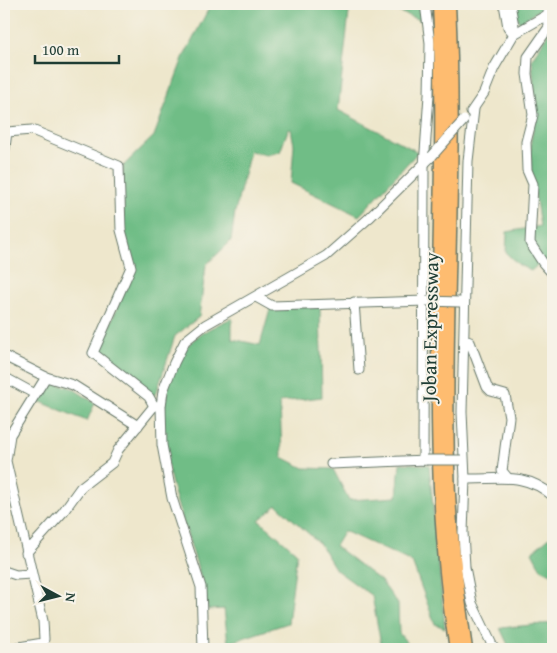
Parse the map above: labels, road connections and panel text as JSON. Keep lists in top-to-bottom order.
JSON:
{
  "streets": {
    "highway": ["Joban Expressway"]
  },
  "scale_bar": "100 m",
  "north": "right"
}
